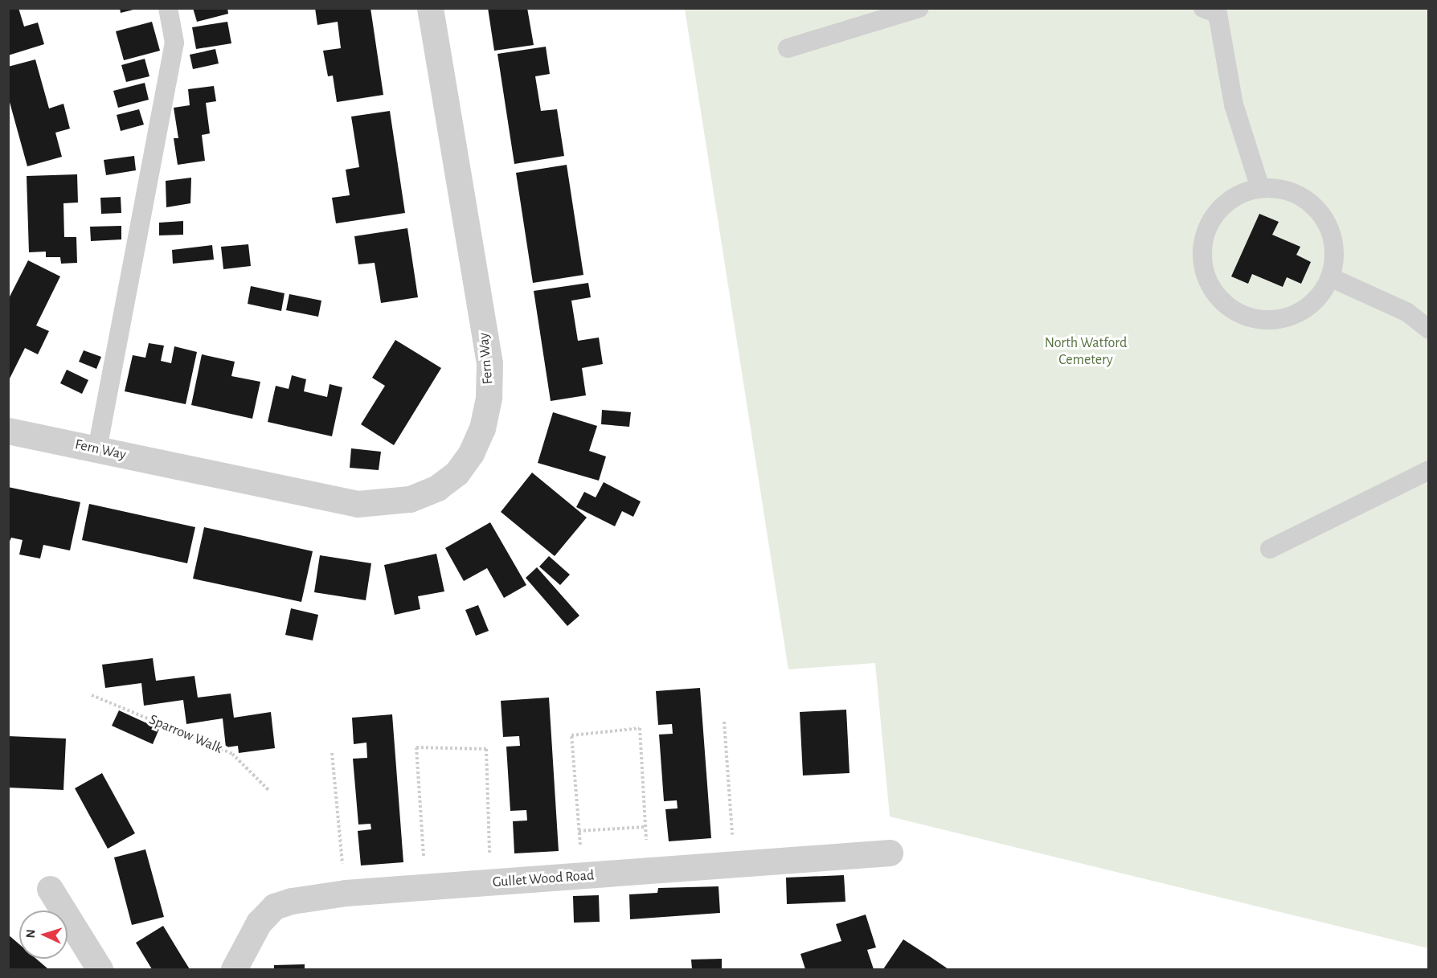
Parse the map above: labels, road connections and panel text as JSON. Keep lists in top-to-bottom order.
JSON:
{
  "streets": {
    "street": ["Fern Way", "Gullet Wood Road"],
    "path": ["Sparrow Walk"]
  },
  "parks": ["North Watford Cemetery"],
  "north": "left"
}
